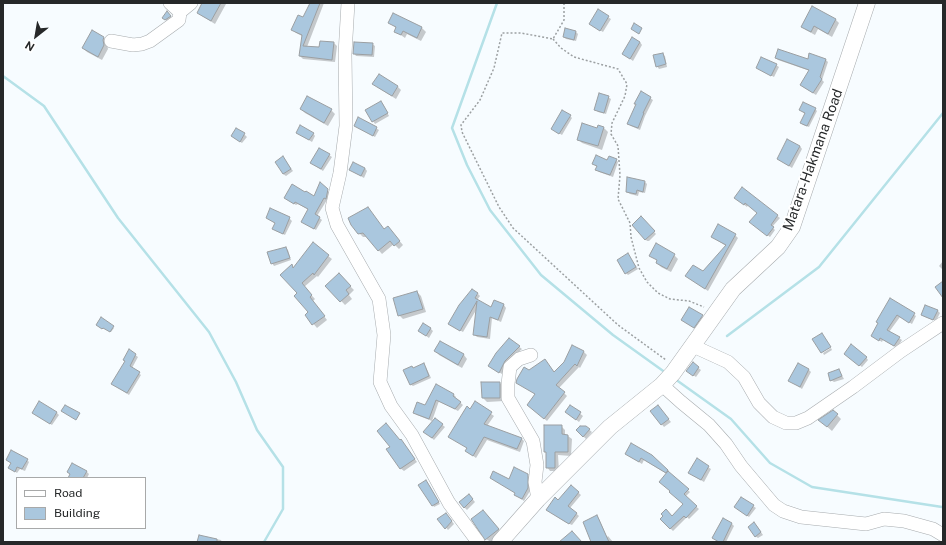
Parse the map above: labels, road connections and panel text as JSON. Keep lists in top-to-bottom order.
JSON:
{
  "streets": {
    "main road": ["Matara-Hakmana Road"]
  },
  "legend": ["Road", "Building"],
  "north": "bottom left"
}
